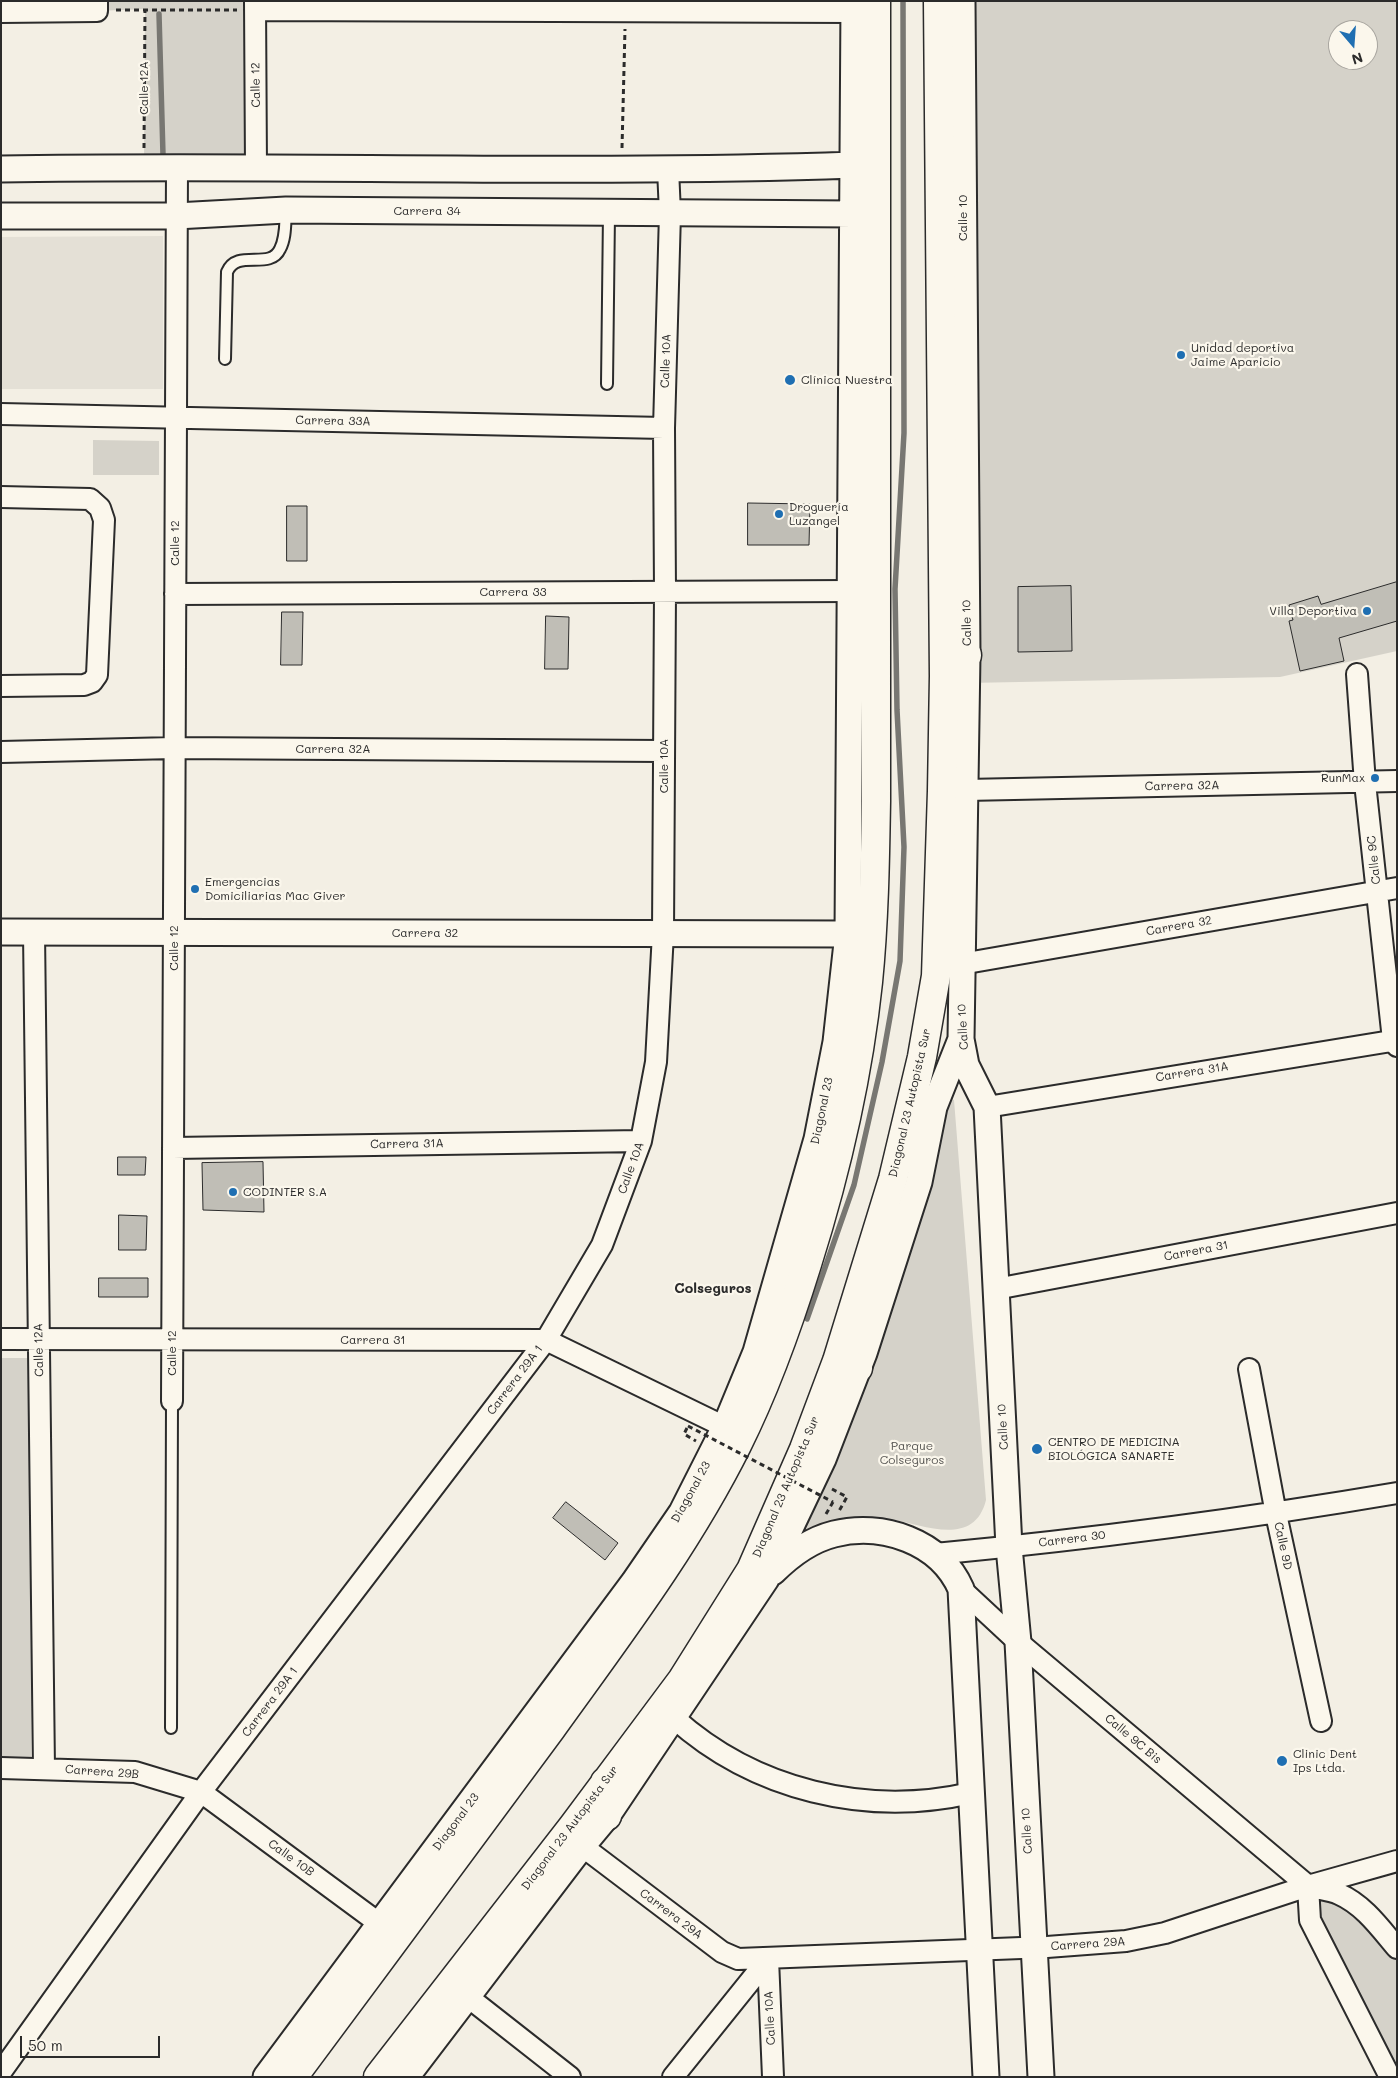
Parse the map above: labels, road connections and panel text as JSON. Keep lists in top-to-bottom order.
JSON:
{
  "streets": {
    "main road": ["Calle 10", "Diagonal 23 Autopista Sur"],
    "street": [
      "Calle 12",
      "Calle 12A",
      "Carrera 34",
      "Calle 10A",
      "Carrera 33A",
      "Carrera 33",
      "Carrera 32A",
      "Calle 9C",
      "Carrera 32",
      "Carrera 31A",
      "Diagonal 23",
      "Carrera 31",
      "Carrera 29A 1",
      "Carrera 30",
      "Calle 9D",
      "Calle 9C Bis",
      "Carrera 29B",
      "Calle 10B",
      "Carrera 29A"
    ]
  },
  "crossings": [
    ["Calle 12", "Carrera 34"],
    ["Calle 12", "Carrera 33A"],
    ["Calle 12", "Carrera 33"],
    ["Calle 12", "Carrera 32A"],
    ["Calle 12", "Carrera 32"],
    ["Calle 12", "Carrera 31A"],
    ["Calle 12", "Carrera 31"],
    ["Calle 12A", "Carrera 32"],
    ["Calle 12A", "Carrera 31"],
    ["Calle 12A", "Carrera 29B"],
    ["Carrera 34", "Calle 10A"],
    ["Calle 10", "Carrera 32A"],
    ["Calle 10", "Carrera 32"],
    ["Calle 10", "Carrera 31A"],
    ["Calle 10", "Diagonal 23 Autopista Sur"],
    ["Calle 10", "Carrera 31"],
    ["Calle 10", "Carrera 30"],
    ["Calle 10", "Calle 9C Bis"],
    ["Calle 10", "Carrera 29A"],
    ["Calle 10A", "Carrera 33A"],
    ["Calle 10A", "Carrera 33"],
    ["Calle 10A", "Carrera 32A"],
    ["Calle 10A", "Carrera 32"],
    ["Calle 10A", "Carrera 31A"],
    ["Calle 10A", "Carrera 31"],
    ["Calle 10A", "Carrera 29A 1"],
    ["Calle 10A", "Carrera 29A"],
    ["Carrera 33", "Diagonal 23"],
    ["Carrera 32A", "Calle 9C"],
    ["Carrera 32A", "Diagonal 23 Autopista Sur"],
    ["Calle 9C", "Carrera 32"],
    ["Calle 9C", "Carrera 31A"],
    ["Carrera 32", "Diagonal 23"],
    ["Diagonal 23 Autopista Sur", "Carrera 29A"],
    ["Diagonal 23", "Carrera 31"],
    ["Diagonal 23", "Calle 10B"],
    ["Carrera 31", "Carrera 29A 1"],
    ["Carrera 29A 1", "Carrera 29B"],
    ["Carrera 29A 1", "Calle 10B"],
    ["Carrera 30", "Calle 9D"],
    ["Calle 9C Bis", "Carrera 29A"],
    ["Carrera 29B", "Calle 10B"]
  ],
  "districts": ["Colseguros"],
  "parks": ["Parque Colseguros"],
  "places": [
    "Unidad deportiva Jaime Aparicio",
    "Clínica Nuestra",
    "Droguería Luzangel",
    "Villa Deportiva",
    "RunMax",
    "Emergencias Domiciliarias Mac Giver",
    "CODINTER S.A",
    "CENTRO DE MEDICINA BIOLÓGICA SANARTE",
    "Clinic Dent Ips Ltda."
  ],
  "scale_bar": "50 m",
  "north": "bottom"
}
